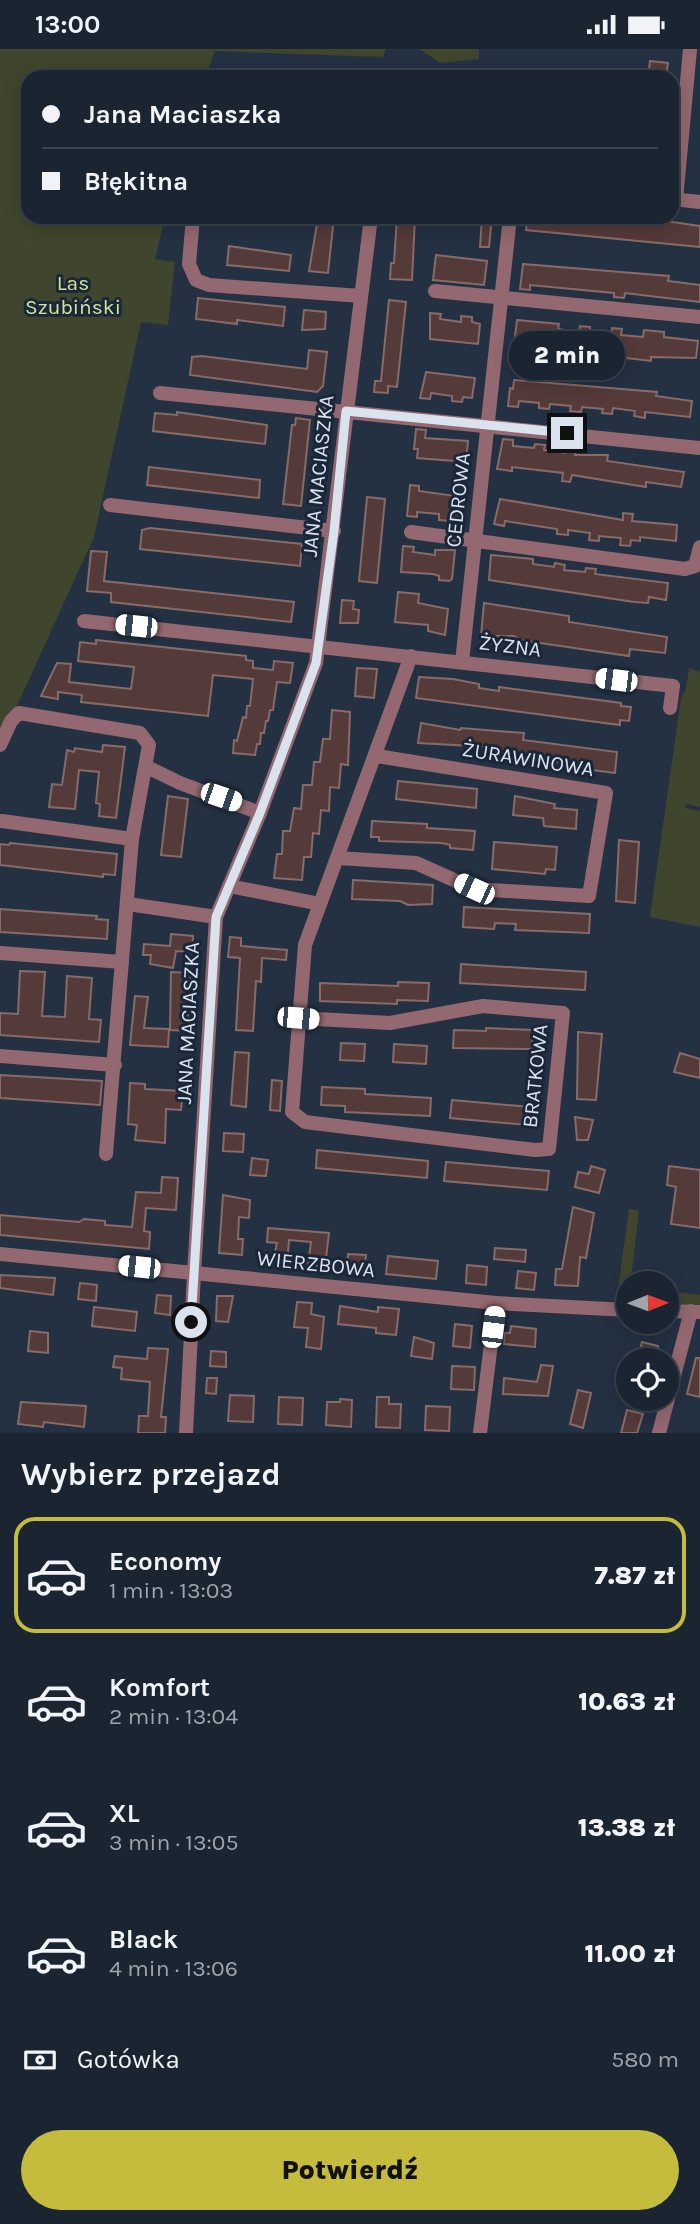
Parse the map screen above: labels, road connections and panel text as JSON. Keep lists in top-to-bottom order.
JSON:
{
  "streets": {
    "street": [
      "JANA MACIASZKA",
      "CEDROWA",
      "ŻYZNA",
      "ŻURAWINOWA",
      "BRATKOWA",
      "WIERZBOWA"
    ]
  },
  "crossings": [
    ["JANA MACIASZKA", "ŻYZNA"],
    ["JANA MACIASZKA", "WIERZBOWA"],
    ["CEDROWA", "ŻYZNA"]
  ],
  "parks": ["Las Szubiński"],
  "north": "right",
  "page": {
    "status": "13:00",
    "banner": ["Jana Maciaszka", "Błękitna"],
    "bubble": "2 min",
    "heading": "Wybierz przejazd",
    "list": [
      {
        "name": "Economy",
        "note": "1 min · 13:03",
        "value": "7.87 zł"
      },
      {
        "name": "Komfort",
        "note": "2 min · 13:04",
        "value": "10.63 zł"
      },
      {
        "name": "XL",
        "note": "3 min · 13:05",
        "value": "13.38 zł"
      },
      {
        "name": "Black",
        "note": "4 min · 13:06",
        "value": "11.00 zł"
      }
    ],
    "pay": ["Gotówka", "580 m"],
    "buttons": "Potwierdź"
  }
}
